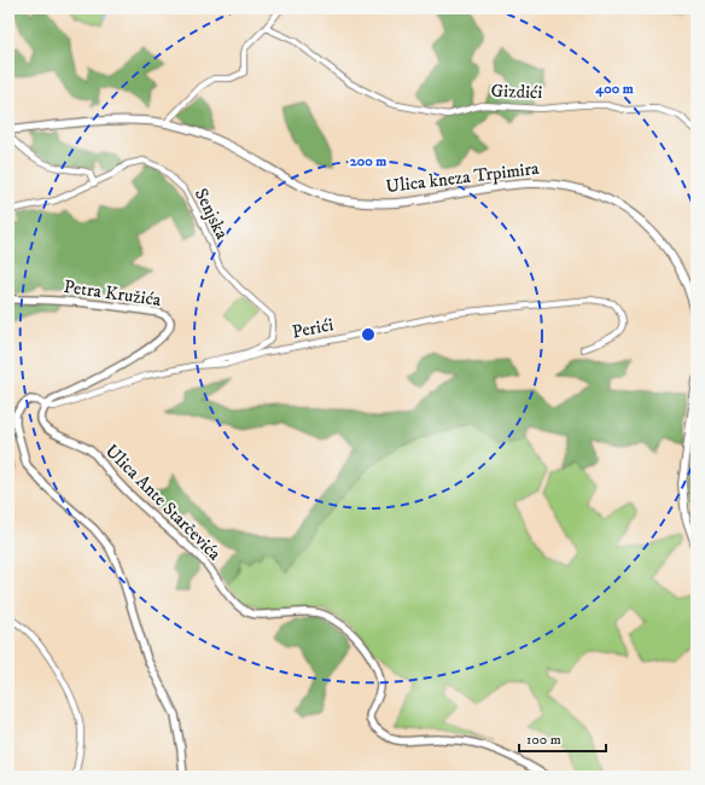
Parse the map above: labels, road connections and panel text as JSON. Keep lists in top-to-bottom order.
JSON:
{
  "streets": {
    "main road": ["Ulica kneza Trpimira"],
    "street": [
      "Gizdići",
      "Senjska",
      "Petra Kružića",
      "Perići",
      "Ulica Ante Starčevića"
    ]
  },
  "crossings": [
    ["Senjska", "Perići"],
    ["Petra Kružića", "Perići"],
    ["Petra Kružića", "Ulica Ante Starčevića"],
    ["Perići", "Ulica Ante Starčevića"]
  ],
  "scale_bar": "100 m",
  "rings": ["400 m", "200 m"]
}
